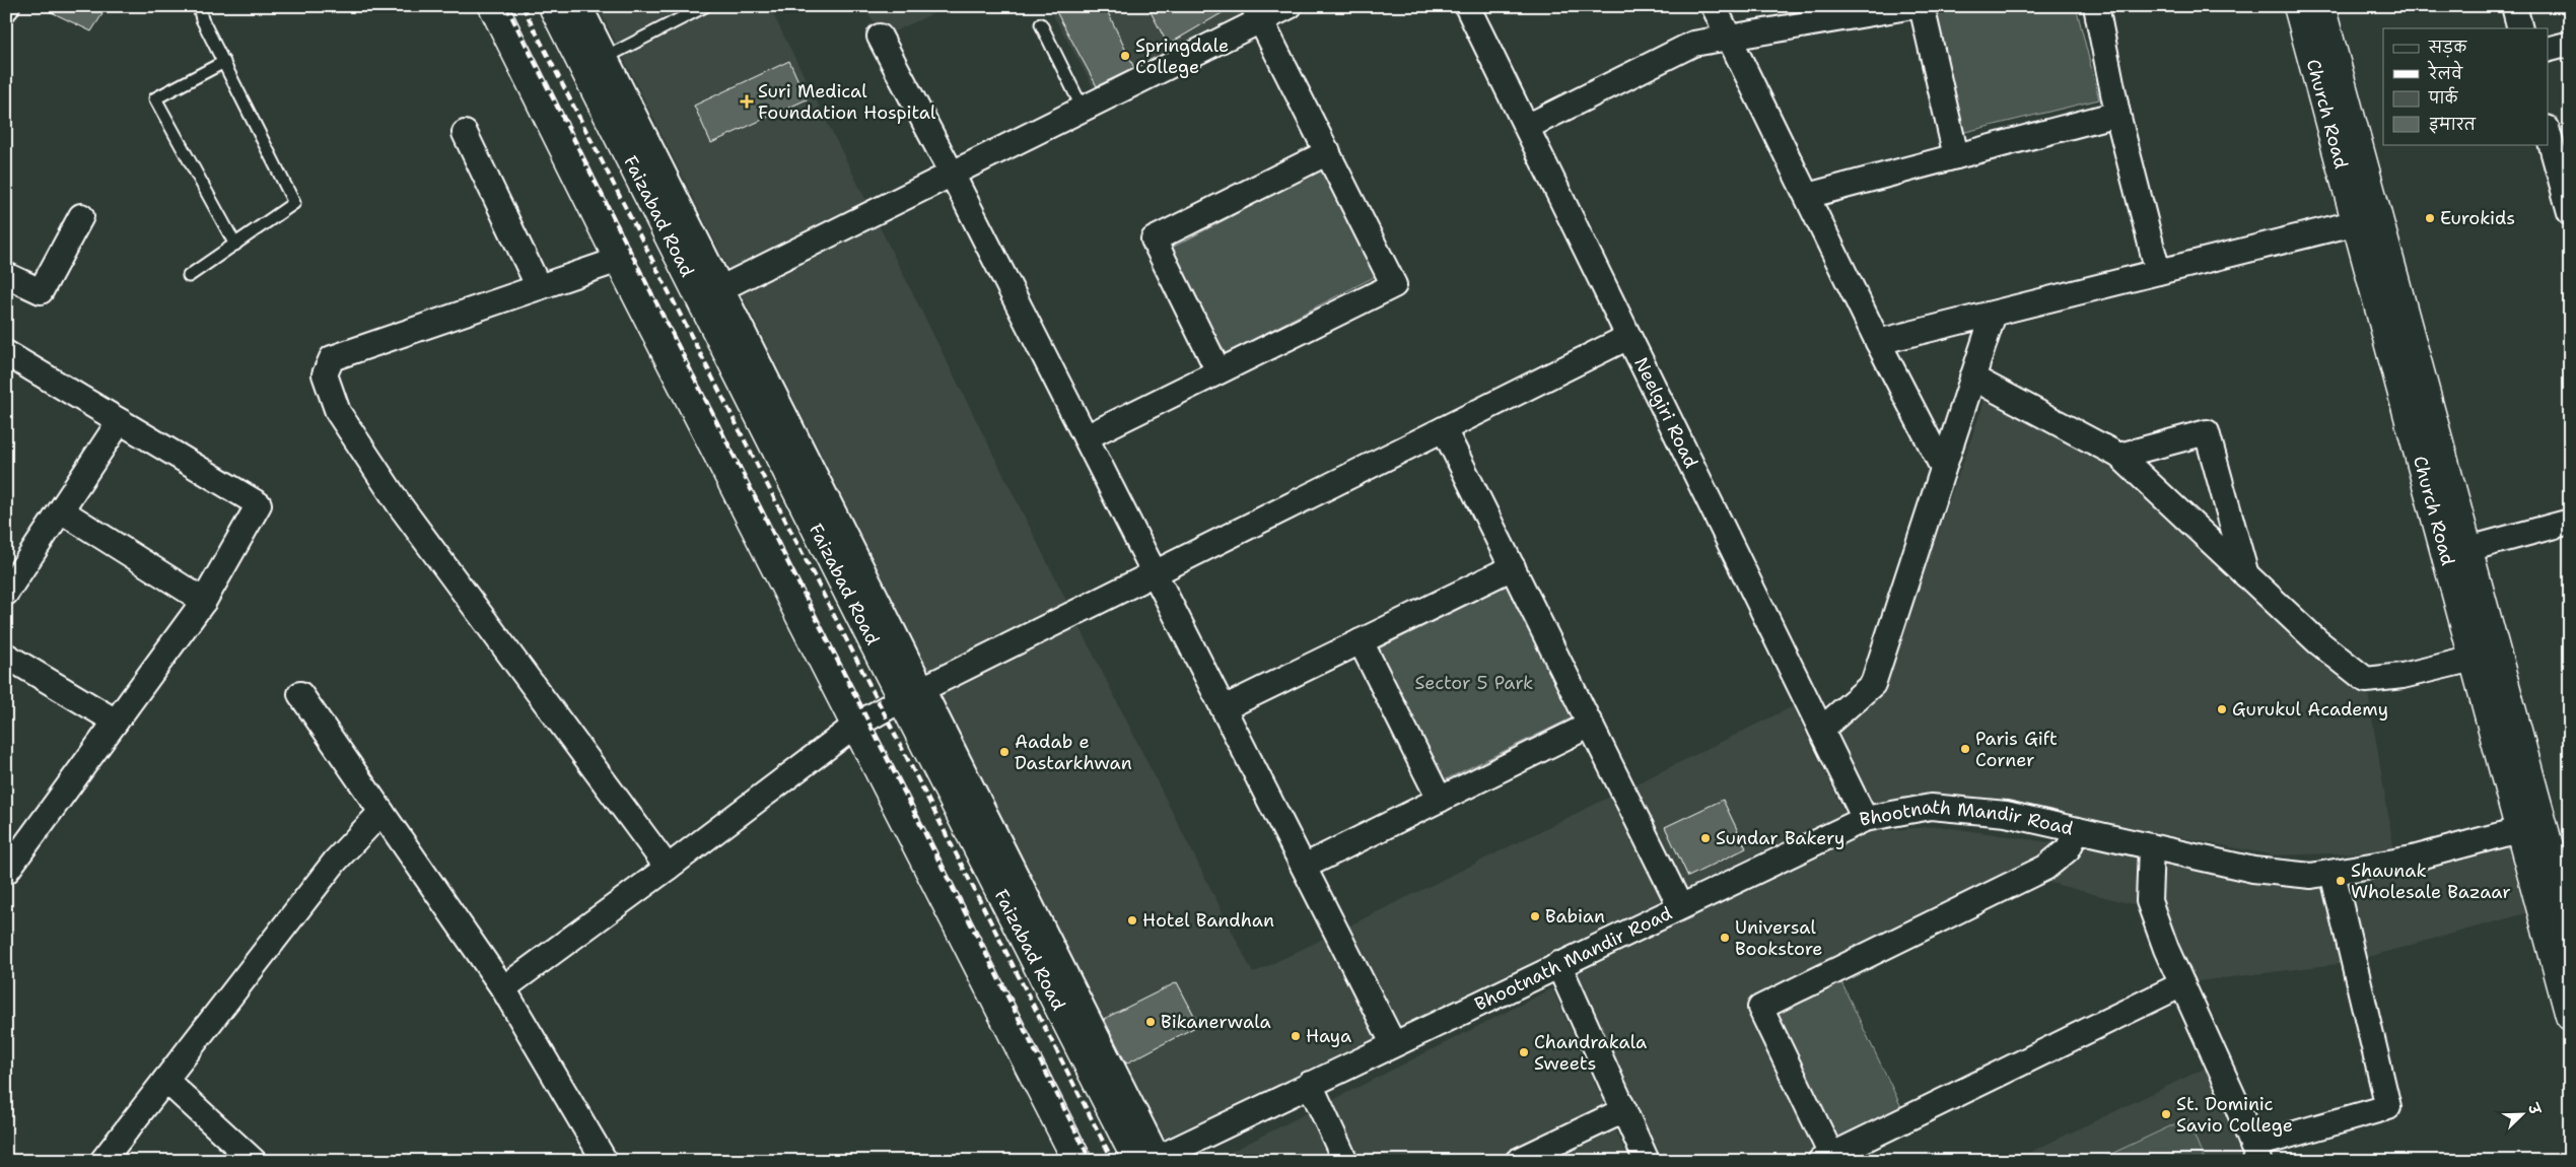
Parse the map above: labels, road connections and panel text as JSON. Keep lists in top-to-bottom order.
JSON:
{
  "streets": {
    "main road": ["Church Road", "Faizabad Road"],
    "street": ["Neelgiri Road", "Bhootnath Mandir Road"]
  },
  "crossings": [
    ["Church Road", "Bhootnath Mandir Road"],
    ["Faizabad Road", "Bhootnath Mandir Road"],
    ["Neelgiri Road", "Bhootnath Mandir Road"]
  ],
  "parks": ["Sector 5 Park"],
  "places": {
    "other": [
      "Springdale College",
      "Eurokids",
      "Gurukul Academy",
      "Paris Gift Corner",
      "Aadab e Dastarkhwan",
      "Sundar Bakery",
      "Shaunak Wholesale Bazaar",
      "Babian",
      "Hotel Bandhan",
      "Universal Bookstore",
      "Bikanerwala",
      "Haya",
      "Chandrakala Sweets",
      "St. Dominic Savio College"
    ],
    "health": ["Suri Medical Foundation Hospital"]
  },
  "legend": [
    "सड़क",
    "रेलवे",
    "पार्क",
    "इमारत"
  ],
  "north": "top right"
}
